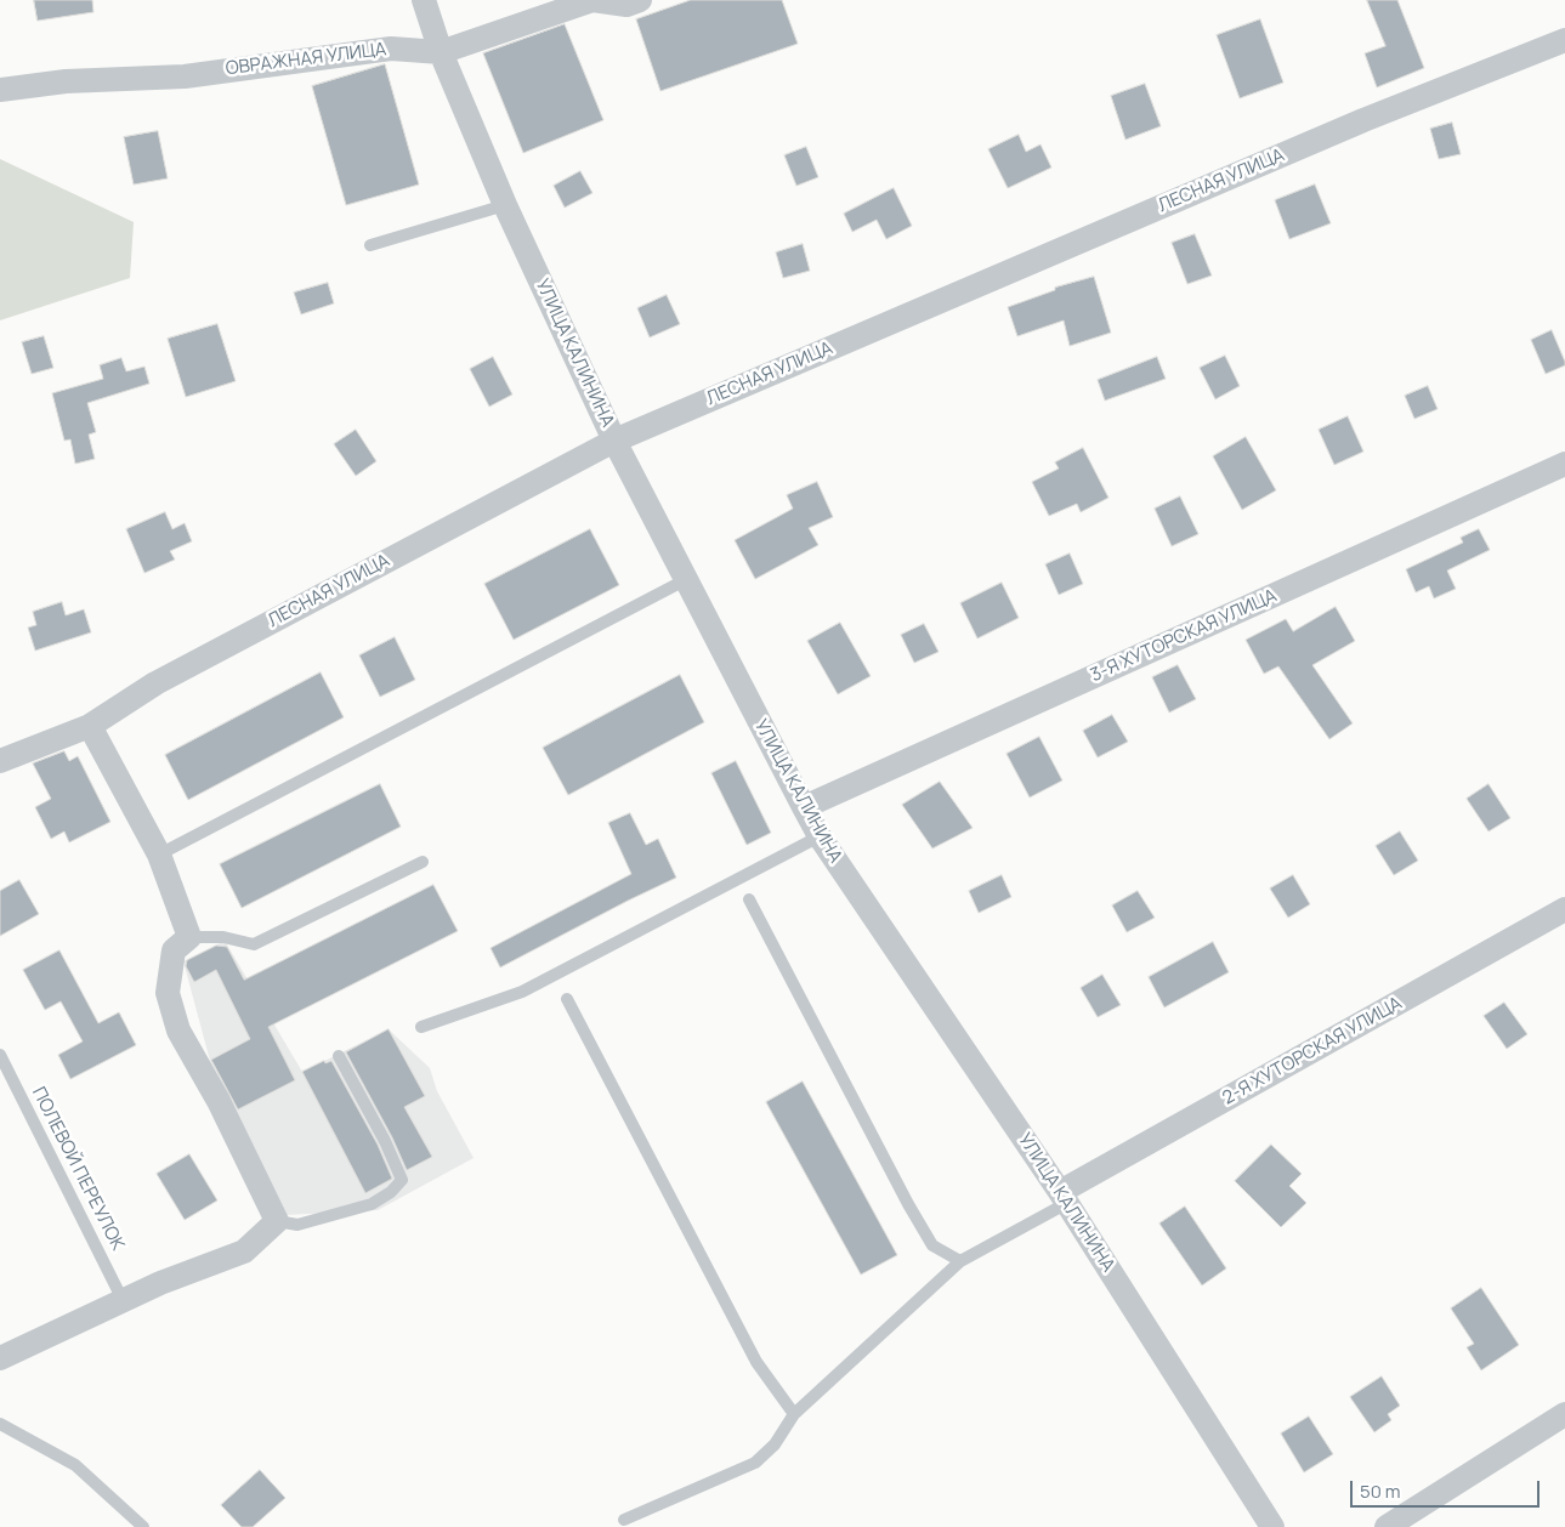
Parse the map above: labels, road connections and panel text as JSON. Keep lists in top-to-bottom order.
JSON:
{
  "streets": {
    "street": [
      "ОВРАЖНАЯ УЛИЦА",
      "ЛЕСНАЯ УЛИЦА",
      "УЛИЦА КАЛИНИНА",
      "3-Я ХУТОРСКАЯ УЛИЦА",
      "2-Я ХУТОРСКАЯ УЛИЦА"
    ],
    "lane": ["ПОЛЕВОЙ ПЕРЕУЛОК"]
  },
  "crossings": [
    ["ОВРАЖНАЯ УЛИЦА", "УЛИЦА КАЛИНИНА"],
    ["ЛЕСНАЯ УЛИЦА", "УЛИЦА КАЛИНИНА"],
    ["УЛИЦА КАЛИНИНА", "3-Я ХУТОРСКАЯ УЛИЦА"],
    ["УЛИЦА КАЛИНИНА", "2-Я ХУТОРСКАЯ УЛИЦА"]
  ],
  "scale_bar": "50 m"
}
